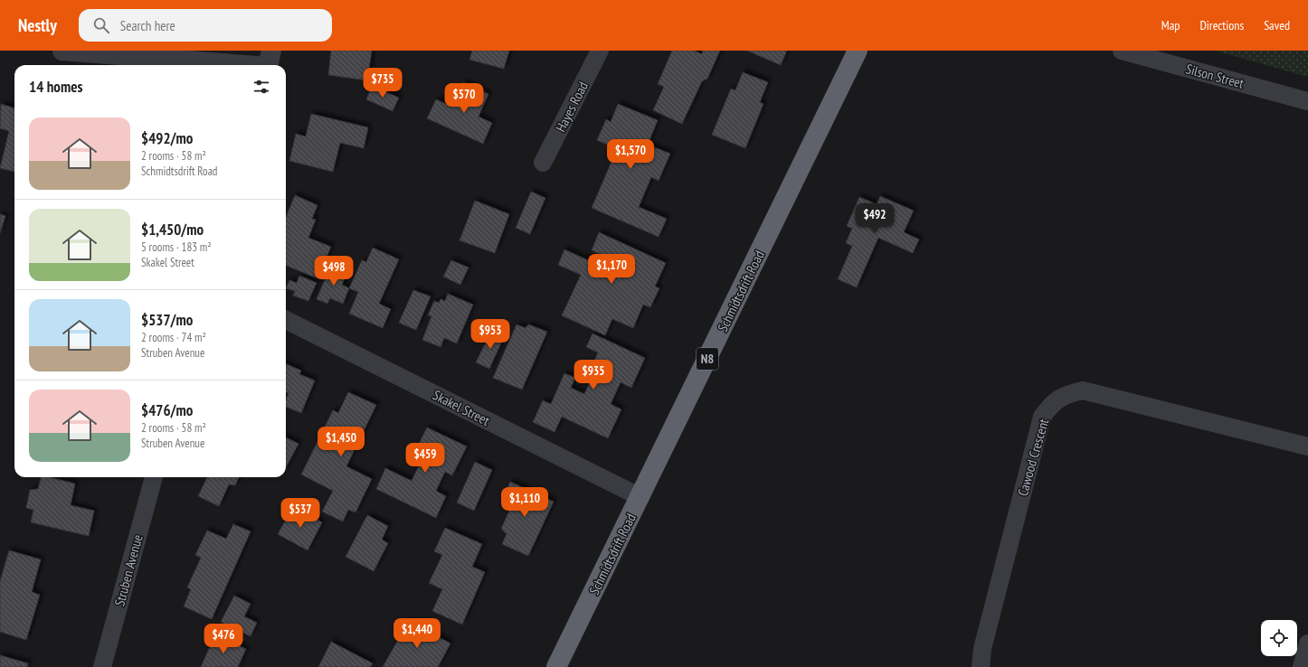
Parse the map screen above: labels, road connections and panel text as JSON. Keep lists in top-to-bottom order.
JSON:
{
  "streets": {
    "highway": ["Schmidtsdrift Road", "N8"],
    "street": [
      "Silson Street",
      "Hayes Road",
      "Skakel Street",
      "Cawood Crescent",
      "Struben Avenue"
    ]
  },
  "crossings": [
    ["Schmidtsdrift Road", "Skakel Street"]
  ],
  "page": {
    "header": "Nestly",
    "search": "Search here",
    "nav": ["Map", "Directions", "Saved"],
    "heading": "14 homes",
    "price": [
      "$735",
      "$570",
      "$1,570",
      "$492",
      "$1,170",
      "$498",
      "$953",
      "$935",
      "$1,450",
      "$459",
      "$1,110",
      "$537",
      "$1,440",
      "$476"
    ],
    "list": [
      {
        "name": "$492/mo",
        "note": "2 rooms · 58 m² · Schmidtsdrift Road"
      },
      {
        "name": "$1,450/mo",
        "note": "5 rooms · 183 m² · Skakel Street"
      },
      {
        "name": "$537/mo",
        "note": "2 rooms · 74 m² · Struben Avenue"
      },
      {
        "name": "$476/mo",
        "note": "2 rooms · 58 m² · Struben Avenue"
      }
    ]
  }
}
